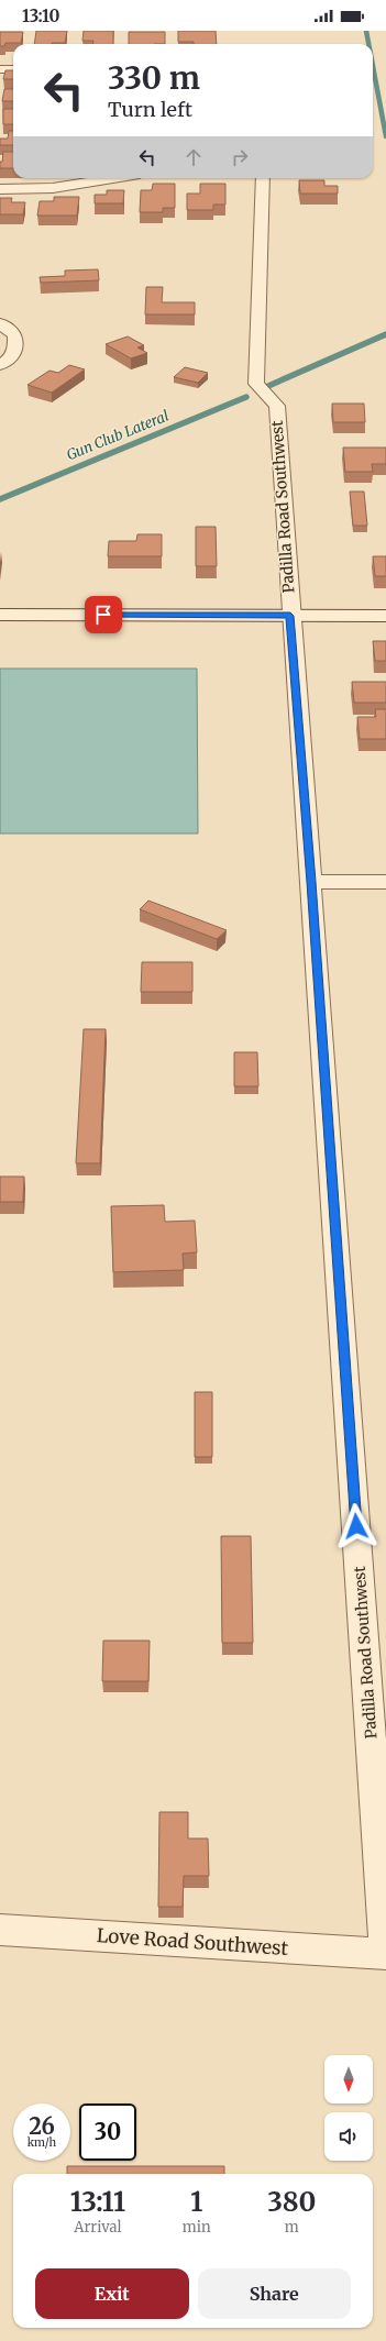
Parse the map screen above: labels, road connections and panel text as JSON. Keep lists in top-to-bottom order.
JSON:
{
  "streets": {
    "street": ["Padilla Road Southwest", "Love Road Southwest"]
  },
  "crossings": [
    ["Padilla Road Southwest", "Love Road Southwest"]
  ],
  "water": ["Gun Club Lateral"],
  "north": "bottom",
  "page": {
    "status": "13:10",
    "turn": ["330 m", "Turn left"],
    "speed": "26 km/h",
    "limit": "30",
    "eta": [
      "13:11",
      "Arrival",
      "1",
      "min",
      "380",
      "m"
    ],
    "buttons": ["Exit", "Share"]
  }
}
